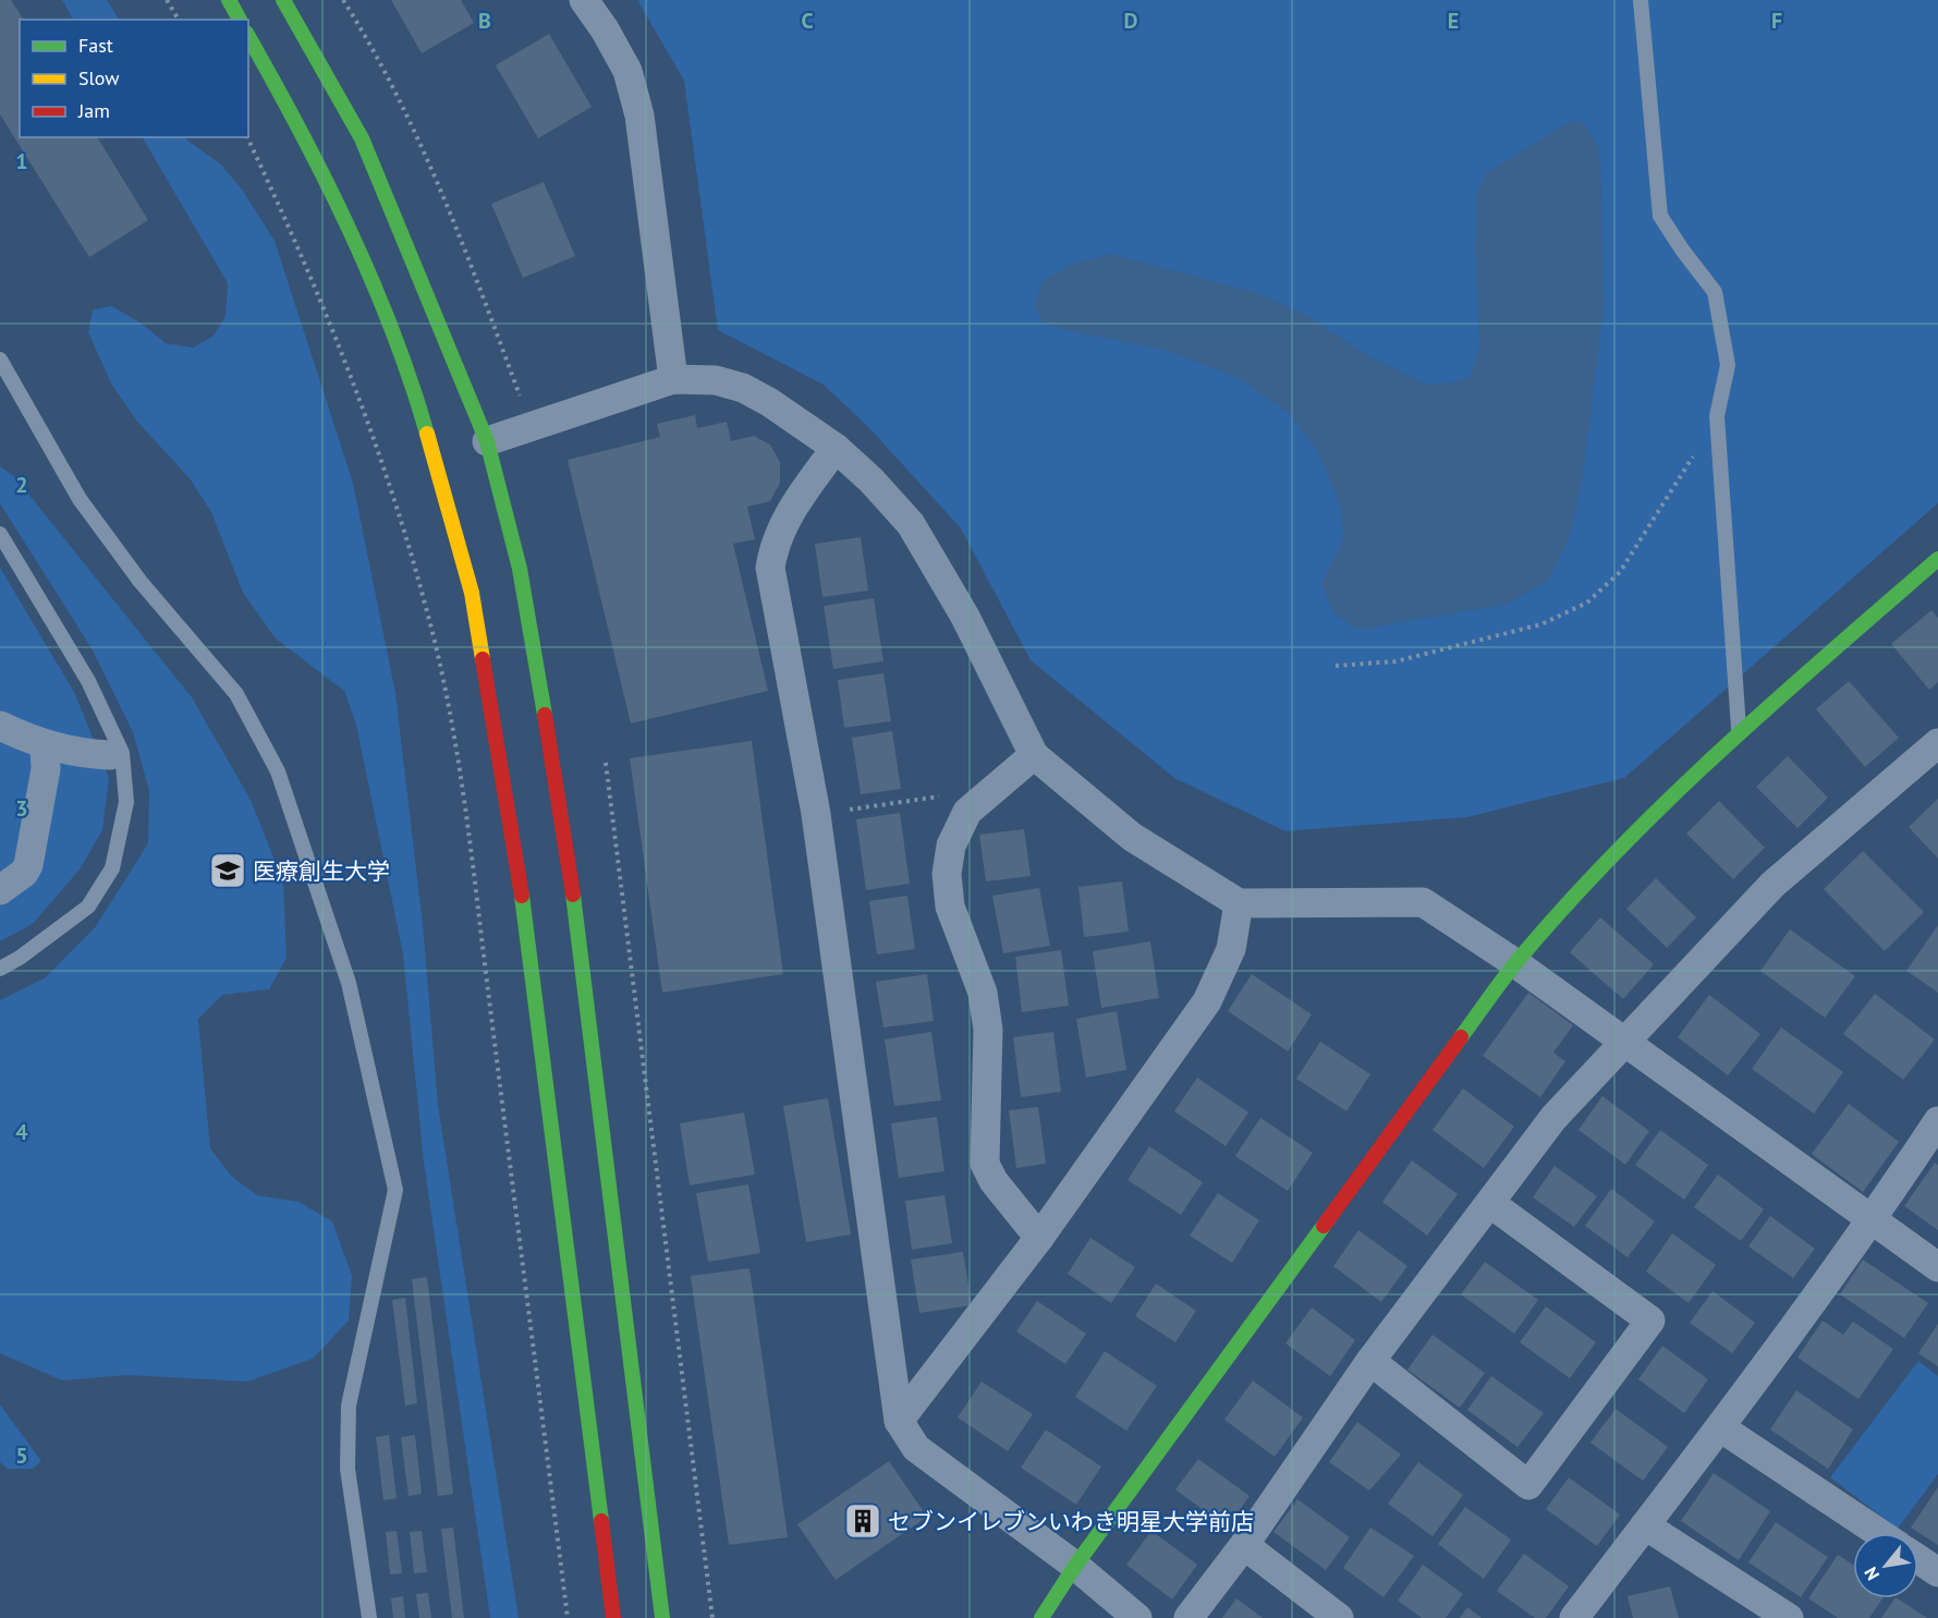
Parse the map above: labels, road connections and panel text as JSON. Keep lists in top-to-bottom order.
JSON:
{
  "places": {
    "school or university": ["医療創生大学"],
    "building": ["セブンイレブンいわき明星大学前店"]
  },
  "legend": ["Fast", "Slow", "Jam"],
  "north": "bottom left",
  "grid": {
    "columns": [
      "B",
      "C",
      "D",
      "E",
      "F"
    ],
    "rows": [
      "1",
      "2",
      "3",
      "4",
      "5"
    ]
  }
}
